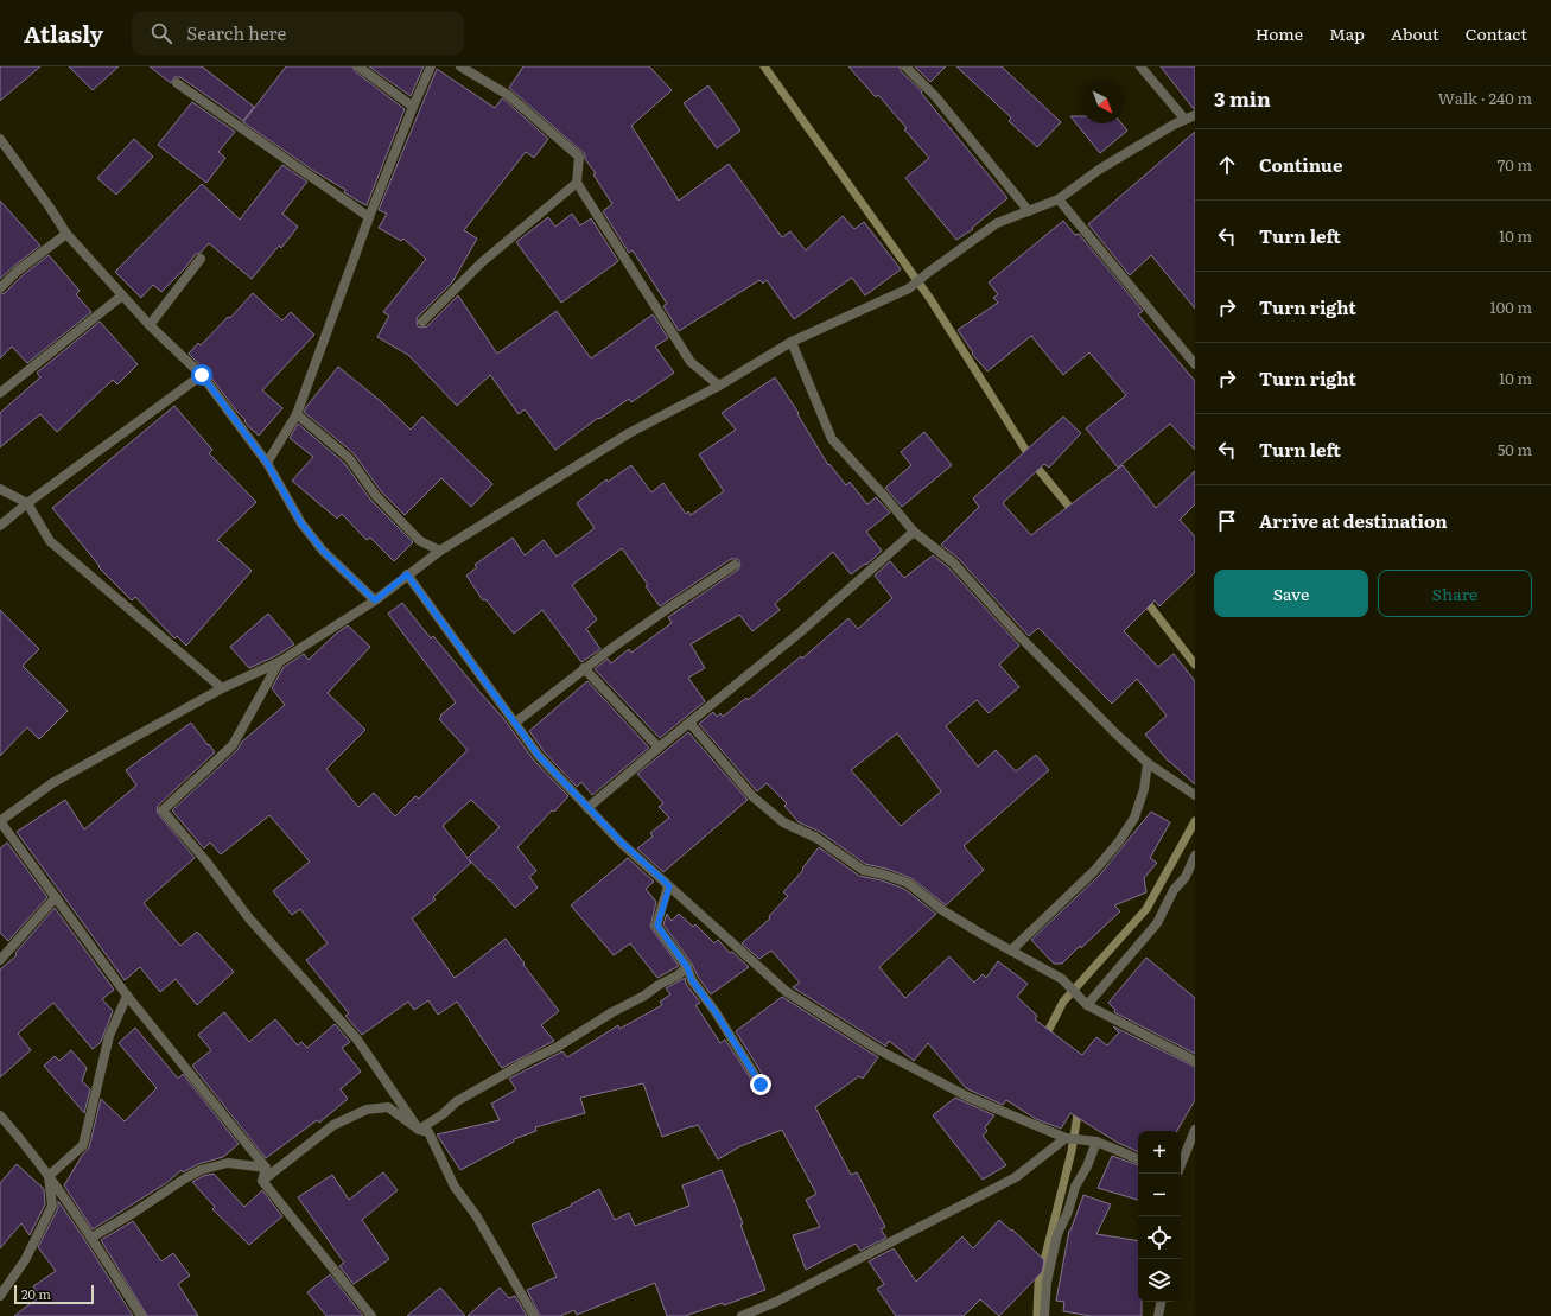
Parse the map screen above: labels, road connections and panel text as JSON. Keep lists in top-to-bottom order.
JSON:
{
  "scale_bar": "20 m",
  "north": "bottom right",
  "page": {
    "header": "Atlasly",
    "search": "Search here",
    "nav": [
      "Home",
      "Map",
      "About",
      "Contact"
    ],
    "heading": ["3 min", "Walk · 240 m"],
    "list": [
      ["Continue", "70 m"],
      ["Turn left", "10 m"],
      ["Turn right", "100 m"],
      ["Turn right", "10 m"],
      ["Turn left", "50 m"],
      "Arrive at destination"
    ],
    "buttons": ["Save", "Share"],
    "map_buttons": ["+", "−"],
    "scale": "20 m"
  }
}
